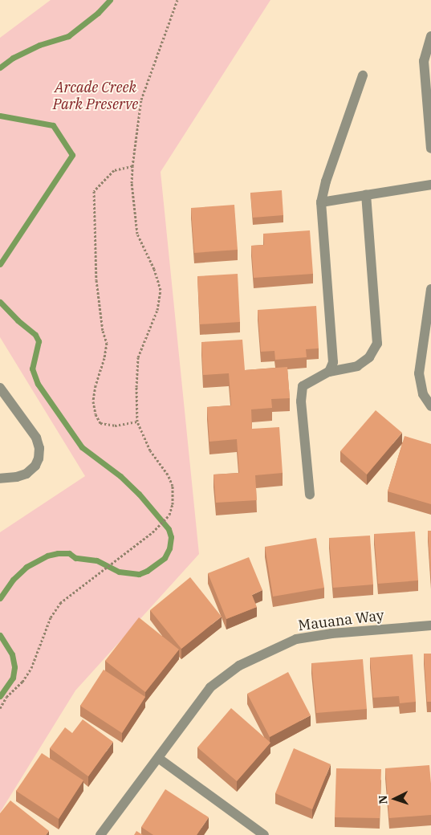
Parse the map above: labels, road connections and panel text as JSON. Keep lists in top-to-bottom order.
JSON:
{
  "streets": {
    "street": ["Mauana Way"]
  },
  "parks": ["Arcade Creek Park Preserve"],
  "north": "left"
}
